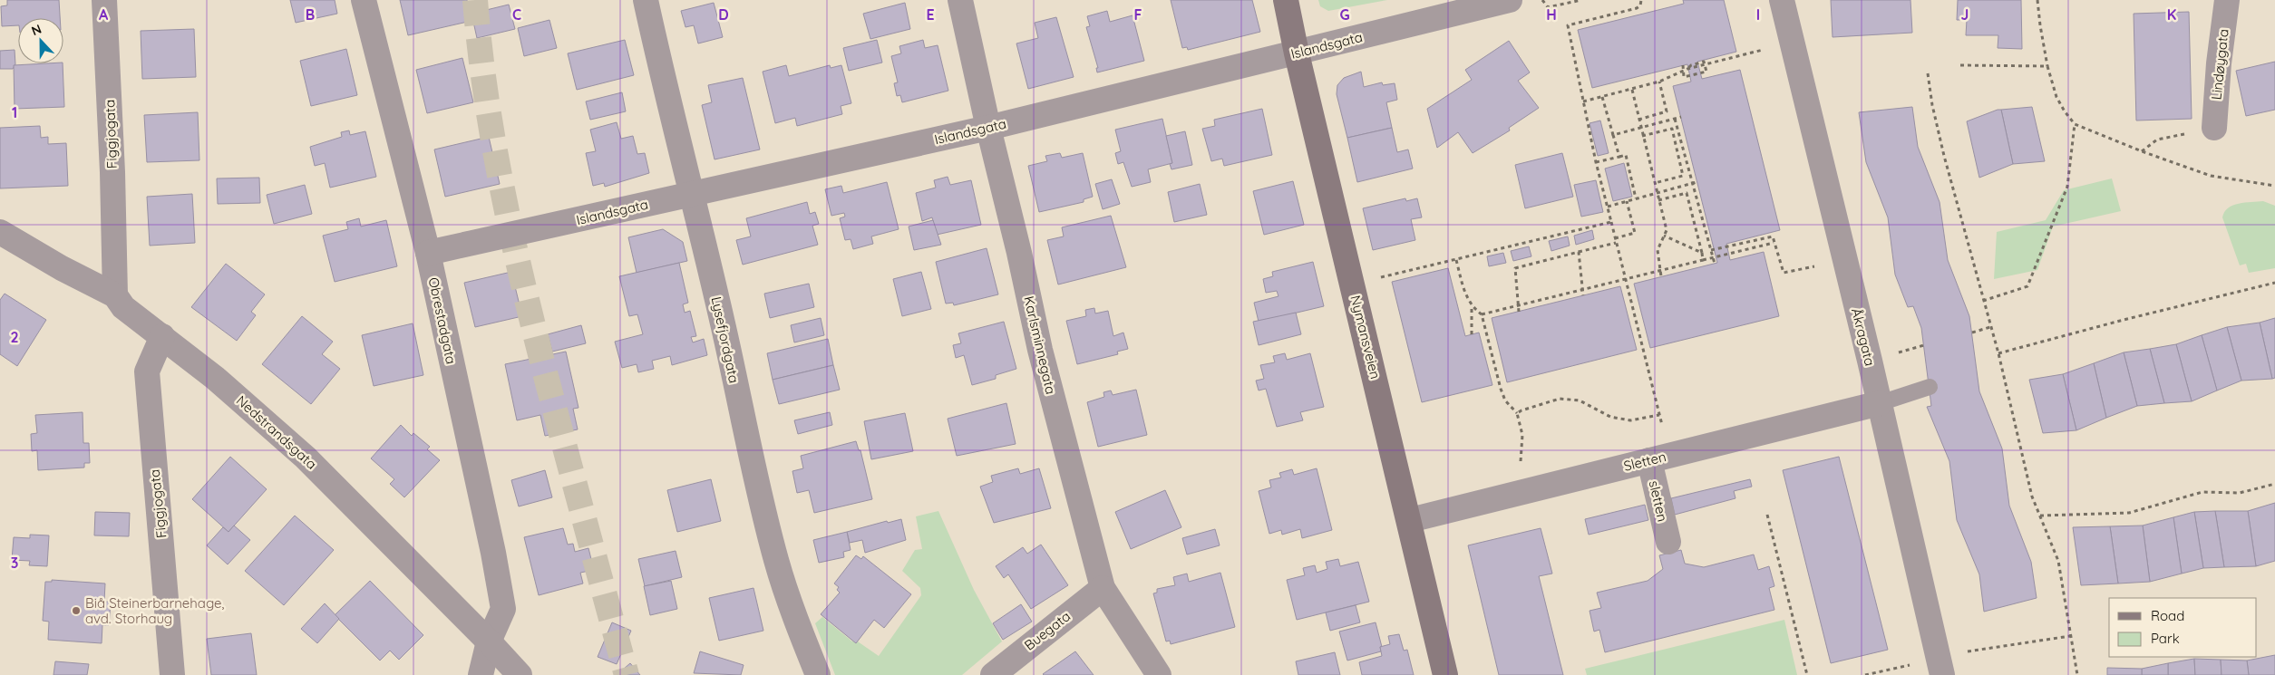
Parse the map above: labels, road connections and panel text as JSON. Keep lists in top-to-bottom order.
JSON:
{
  "streets": {
    "street": [
      "Islandsgata",
      "Lindøygata",
      "Figgjogata",
      "Obrestadgata",
      "Nymansveien",
      "Åkragata",
      "Lysefjordgata",
      "Karlsminnegata",
      "Nedstrandsgata",
      "Sletten",
      "sletten",
      "Buegata"
    ]
  },
  "crossings": [
    ["Islandsgata", "Obrestadgata"],
    ["Islandsgata", "Nymansveien"],
    ["Islandsgata", "Lysefjordgata"],
    ["Islandsgata", "Karlsminnegata"],
    ["Figgjogata", "Nedstrandsgata"],
    ["Obrestadgata", "Nedstrandsgata"],
    ["Nymansveien", "Sletten"],
    ["Åkragata", "Sletten"],
    ["Karlsminnegata", "Buegata"],
    ["Sletten", "sletten"]
  ],
  "places": ["Biå Steinerbarnehage, avd. Storhaug"],
  "legend": ["Road", "Park"],
  "north": "top",
  "grid": {
    "columns": [
      "A",
      "B",
      "C",
      "D",
      "E",
      "F",
      "G",
      "H",
      "I",
      "J",
      "K"
    ],
    "rows": ["1", "2", "3"]
  }
}
